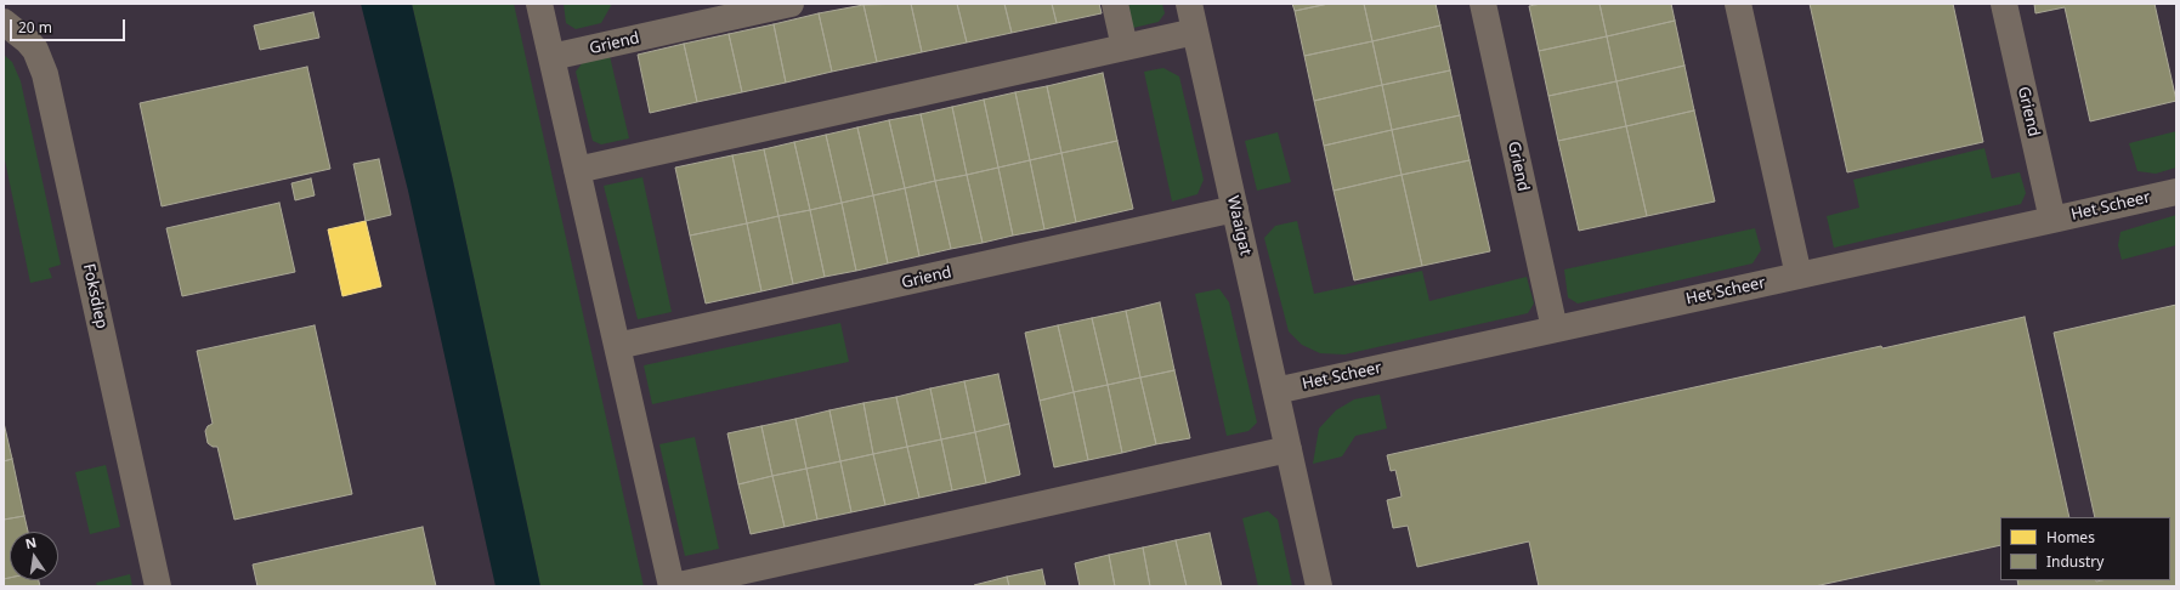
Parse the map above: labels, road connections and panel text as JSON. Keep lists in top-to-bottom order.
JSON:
{
  "streets": {
    "street": [
      "Griend",
      "Het Scheer",
      "Waaigat",
      "Foksdiep"
    ]
  },
  "crossings": [
    ["Griend", "Het Scheer"],
    ["Griend", "Waaigat"],
    ["Het Scheer", "Waaigat"]
  ],
  "legend": ["Homes", "Industry"],
  "scale_bar": "20 m",
  "north": "top"
}
